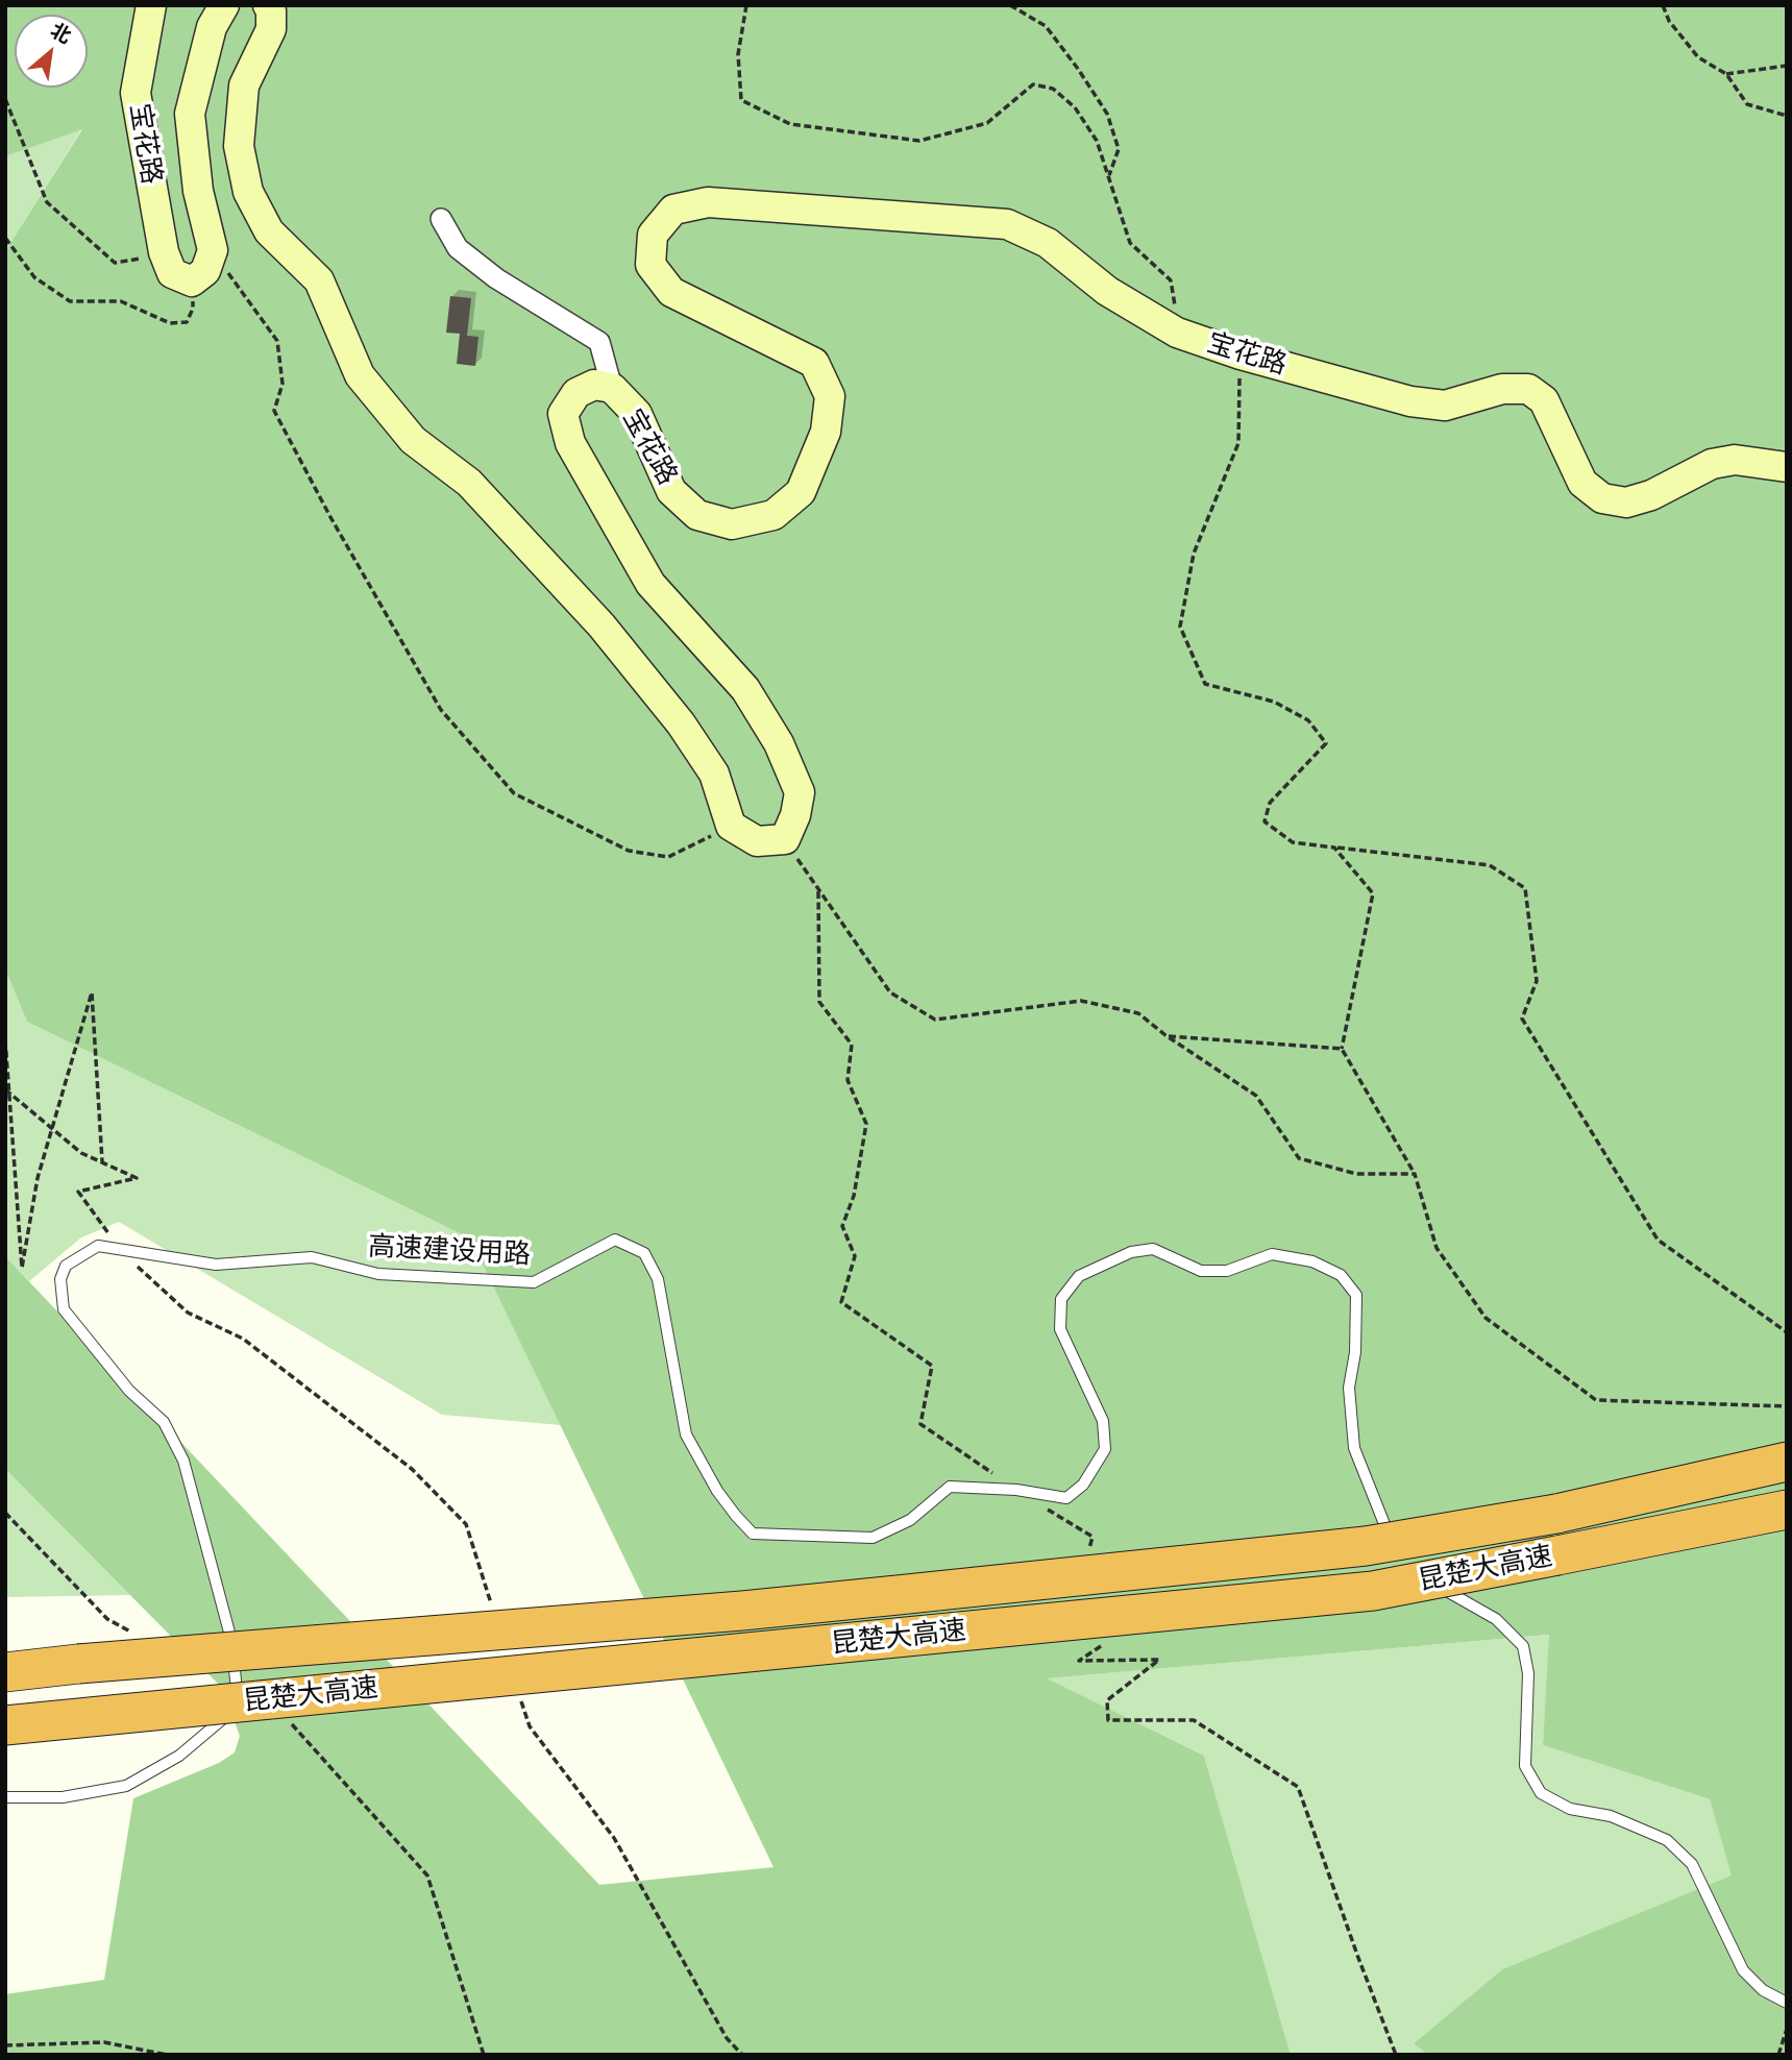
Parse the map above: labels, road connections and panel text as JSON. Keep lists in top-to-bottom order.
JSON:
{
  "streets": {
    "highway": ["昆楚大高速"],
    "main road": ["宝花路"],
    "lane": ["高速建设用路"]
  },
  "north": "top right"
}
